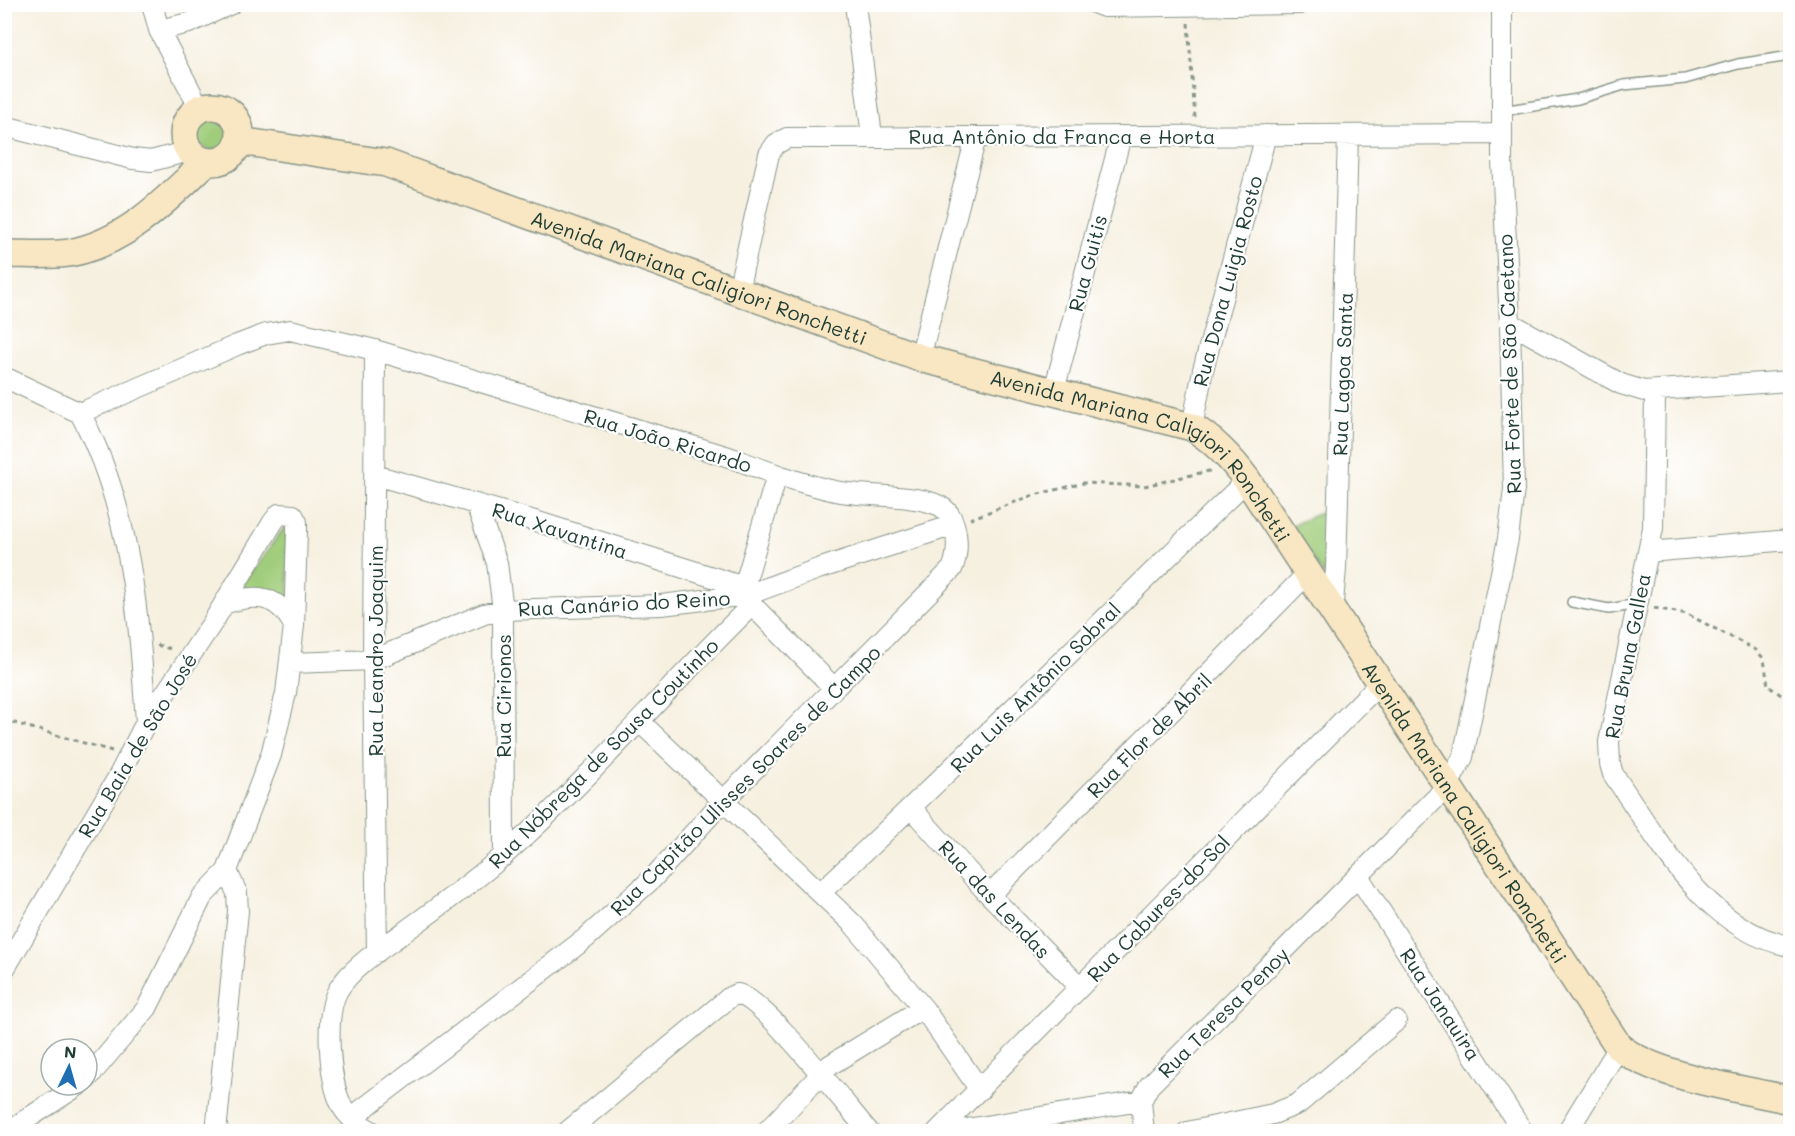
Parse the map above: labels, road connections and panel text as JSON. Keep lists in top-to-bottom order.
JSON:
{
  "streets": {
    "street": [
      "Rua Antônio da Franca e Horta",
      "Rua Guitis",
      "Avenida Mariana Caligiori Ronchetti",
      "Rua Dona Luigia Rosto",
      "Rua Forte de São Caetano",
      "Rua Lagoa Santa",
      "Rua João Ricardo",
      "Rua Xavantina",
      "Rua Canário do Reino",
      "Rua Leandro Joaquim",
      "Rua Bruna Gallea",
      "Rua Luis Antônio Sobral",
      "Rua Cirionos",
      "Rua Flor de Abril",
      "Rua Baia de São José",
      "Rua Nóbrega de Sousa Coutinho",
      "Rua Capitão Ulisses Soares de Campo",
      "Rua das Lendas",
      "Rua Cabures-do-Sol",
      "Rua Janauira",
      "Rua Teresa Penoy"
    ]
  },
  "crossings": [
    ["Rua Antônio da Franca e Horta", "Rua Guitis"],
    ["Rua Antônio da Franca e Horta", "Avenida Mariana Caligiori Ronchetti"],
    ["Rua Antônio da Franca e Horta", "Rua Dona Luigia Rosto"],
    ["Rua Antônio da Franca e Horta", "Rua Forte de São Caetano"],
    ["Rua Antônio da Franca e Horta", "Rua Lagoa Santa"],
    ["Rua Guitis", "Avenida Mariana Caligiori Ronchetti"],
    ["Avenida Mariana Caligiori Ronchetti", "Rua Dona Luigia Rosto"],
    ["Avenida Mariana Caligiori Ronchetti", "Rua Forte de São Caetano"],
    ["Avenida Mariana Caligiori Ronchetti", "Rua Lagoa Santa"],
    ["Avenida Mariana Caligiori Ronchetti", "Rua Luis Antônio Sobral"],
    ["Avenida Mariana Caligiori Ronchetti", "Rua Flor de Abril"],
    ["Avenida Mariana Caligiori Ronchetti", "Rua Cabures-do-Sol"],
    ["Avenida Mariana Caligiori Ronchetti", "Rua Teresa Penoy"],
    ["Rua Forte de São Caetano", "Rua Teresa Penoy"],
    ["Rua João Ricardo", "Rua Canário do Reino"],
    ["Rua João Ricardo", "Rua Leandro Joaquim"],
    ["Rua João Ricardo", "Rua Nóbrega de Sousa Coutinho"],
    ["Rua João Ricardo", "Rua Capitão Ulisses Soares de Campo"],
    ["Rua Xavantina", "Rua Canário do Reino"],
    ["Rua Xavantina", "Rua Leandro Joaquim"],
    ["Rua Xavantina", "Rua Cirionos"],
    ["Rua Xavantina", "Rua Nóbrega de Sousa Coutinho"],
    ["Rua Xavantina", "Rua Capitão Ulisses Soares de Campo"],
    ["Rua Canário do Reino", "Rua Leandro Joaquim"],
    ["Rua Canário do Reino", "Rua Cirionos"],
    ["Rua Canário do Reino", "Rua Nóbrega de Sousa Coutinho"],
    ["Rua Canário do Reino", "Rua Capitão Ulisses Soares de Campo"],
    ["Rua Leandro Joaquim", "Rua Nóbrega de Sousa Coutinho"],
    ["Rua Luis Antônio Sobral", "Rua das Lendas"],
    ["Rua Cirionos", "Rua Nóbrega de Sousa Coutinho"],
    ["Rua Flor de Abril", "Rua das Lendas"],
    ["Rua Nóbrega de Sousa Coutinho", "Rua Capitão Ulisses Soares de Campo"],
    ["Rua das Lendas", "Rua Cabures-do-Sol"],
    ["Rua Janauira", "Rua Teresa Penoy"]
  ],
  "north": "top"
}
